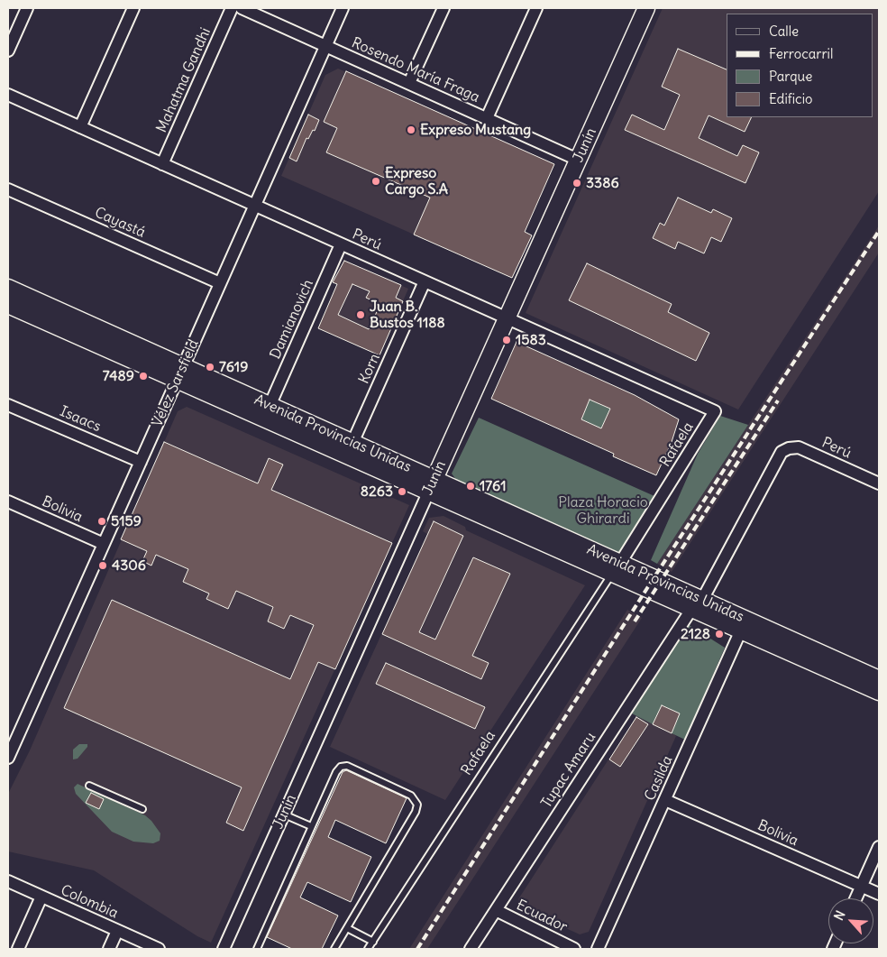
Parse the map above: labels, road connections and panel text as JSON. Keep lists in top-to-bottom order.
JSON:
{
  "streets": {
    "main road": ["Junín", "Avenida Provincias Unidas"],
    "street": [
      "Rosendo María Fraga",
      "Mahatma Gandhi",
      "Cayastá",
      "Perú",
      "Damianovich",
      "Korn",
      "Vélez Sarsfield",
      "Isaacs",
      "Rafaela",
      "Bolivia",
      "Tupac Amaru",
      "Casilda",
      "Colombia",
      "Ecuador"
    ]
  },
  "crossings": [
    ["Rosendo María Fraga", "Junín"],
    ["Rosendo María Fraga", "Vélez Sarsfield"],
    ["Mahatma Gandhi", "Perú"],
    ["Junín", "Perú"],
    ["Junín", "Avenida Provincias Unidas"],
    ["Cayastá", "Vélez Sarsfield"],
    ["Perú", "Damianovich"],
    ["Perú", "Korn"],
    ["Perú", "Vélez Sarsfield"],
    ["Perú", "Rafaela"],
    ["Perú", "Tupac Amaru"],
    ["Damianovich", "Avenida Provincias Unidas"],
    ["Korn", "Avenida Provincias Unidas"],
    ["Vélez Sarsfield", "Isaacs"],
    ["Vélez Sarsfield", "Avenida Provincias Unidas"],
    ["Vélez Sarsfield", "Bolivia"],
    ["Avenida Provincias Unidas", "Rafaela"],
    ["Avenida Provincias Unidas", "Tupac Amaru"],
    ["Avenida Provincias Unidas", "Casilda"],
    ["Bolivia", "Casilda"],
    ["Tupac Amaru", "Ecuador"]
  ],
  "parks": ["Plaza Horacio Ghirardi"],
  "places": [
    "Expreso Mustang",
    "Expreso Cargo S.A",
    "3386",
    "Juan B. Bustos 1188",
    "1583",
    "7619",
    "7489",
    "1761",
    "8263",
    "5159",
    "4306",
    "2128"
  ],
  "legend": [
    "Calle",
    "Ferrocarril",
    "Parque",
    "Edificio"
  ],
  "north": "top left"
}
